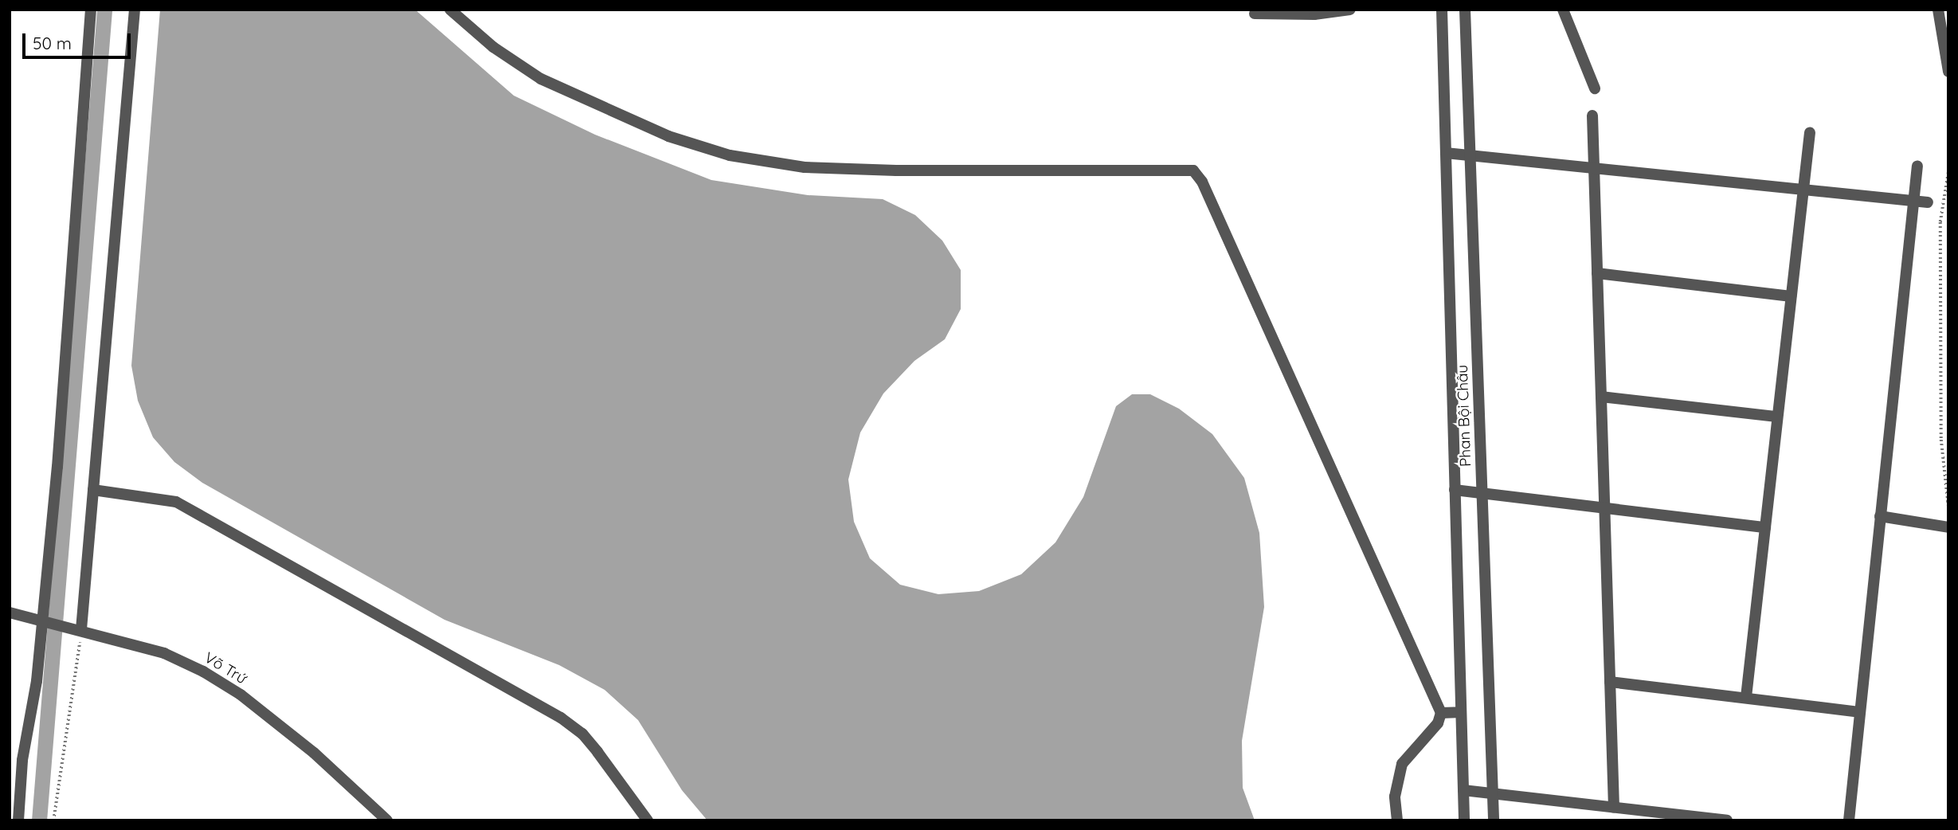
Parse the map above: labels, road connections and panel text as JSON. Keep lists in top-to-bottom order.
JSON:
{
  "streets": {
    "street": ["Phan Bội Châu", "Võ Trứ"]
  },
  "scale_bar": "50 m"
}
